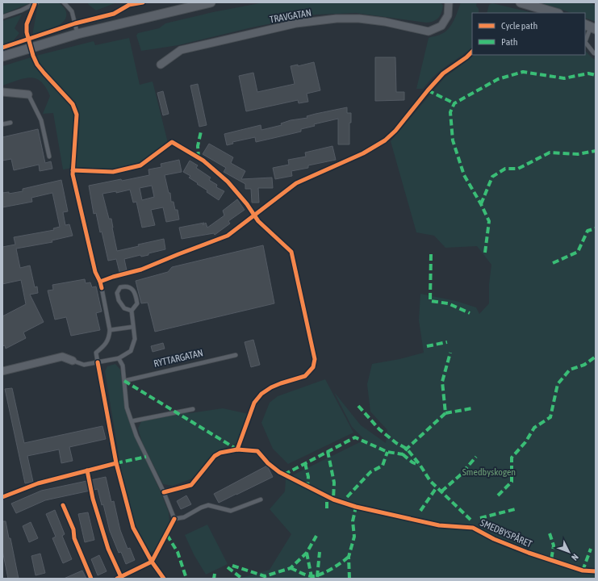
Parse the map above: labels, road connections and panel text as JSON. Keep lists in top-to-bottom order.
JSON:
{
  "streets": {
    "street": ["TRAVGATAN"],
    "lane": ["RYTTARGATAN"],
    "cycle path": ["SMEDBYSPÅRET"]
  },
  "parks": ["Smedbyskogen"],
  "legend": ["Cycle path", "Path"],
  "north": "bottom right"
}
